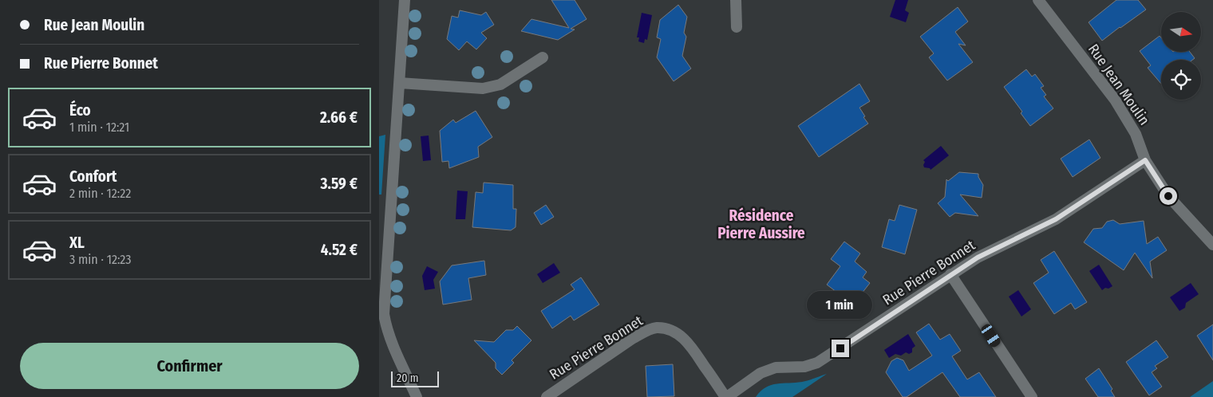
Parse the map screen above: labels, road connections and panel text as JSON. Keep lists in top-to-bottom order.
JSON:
{
  "streets": {
    "street": ["Rue Jean Moulin", "Rue Pierre Bonnet"]
  },
  "crossings": [
    ["Rue Jean Moulin", "Rue Pierre Bonnet"]
  ],
  "districts": ["Résidence Pierre Aussire"],
  "scale_bar": "20 m",
  "north": "right",
  "page": {
    "banner": ["Rue Jean Moulin", "Rue Pierre Bonnet"],
    "list": [
      {
        "name": "Éco",
        "note": "1 min · 12:21",
        "value": "2.66 €"
      },
      {
        "name": "Confort",
        "note": "2 min · 12:22",
        "value": "3.59 €"
      },
      {
        "name": "XL",
        "note": "3 min · 12:23",
        "value": "4.52 €"
      }
    ],
    "bubble": "1 min",
    "buttons": "Confirmer",
    "scale": "20 m"
  }
}
